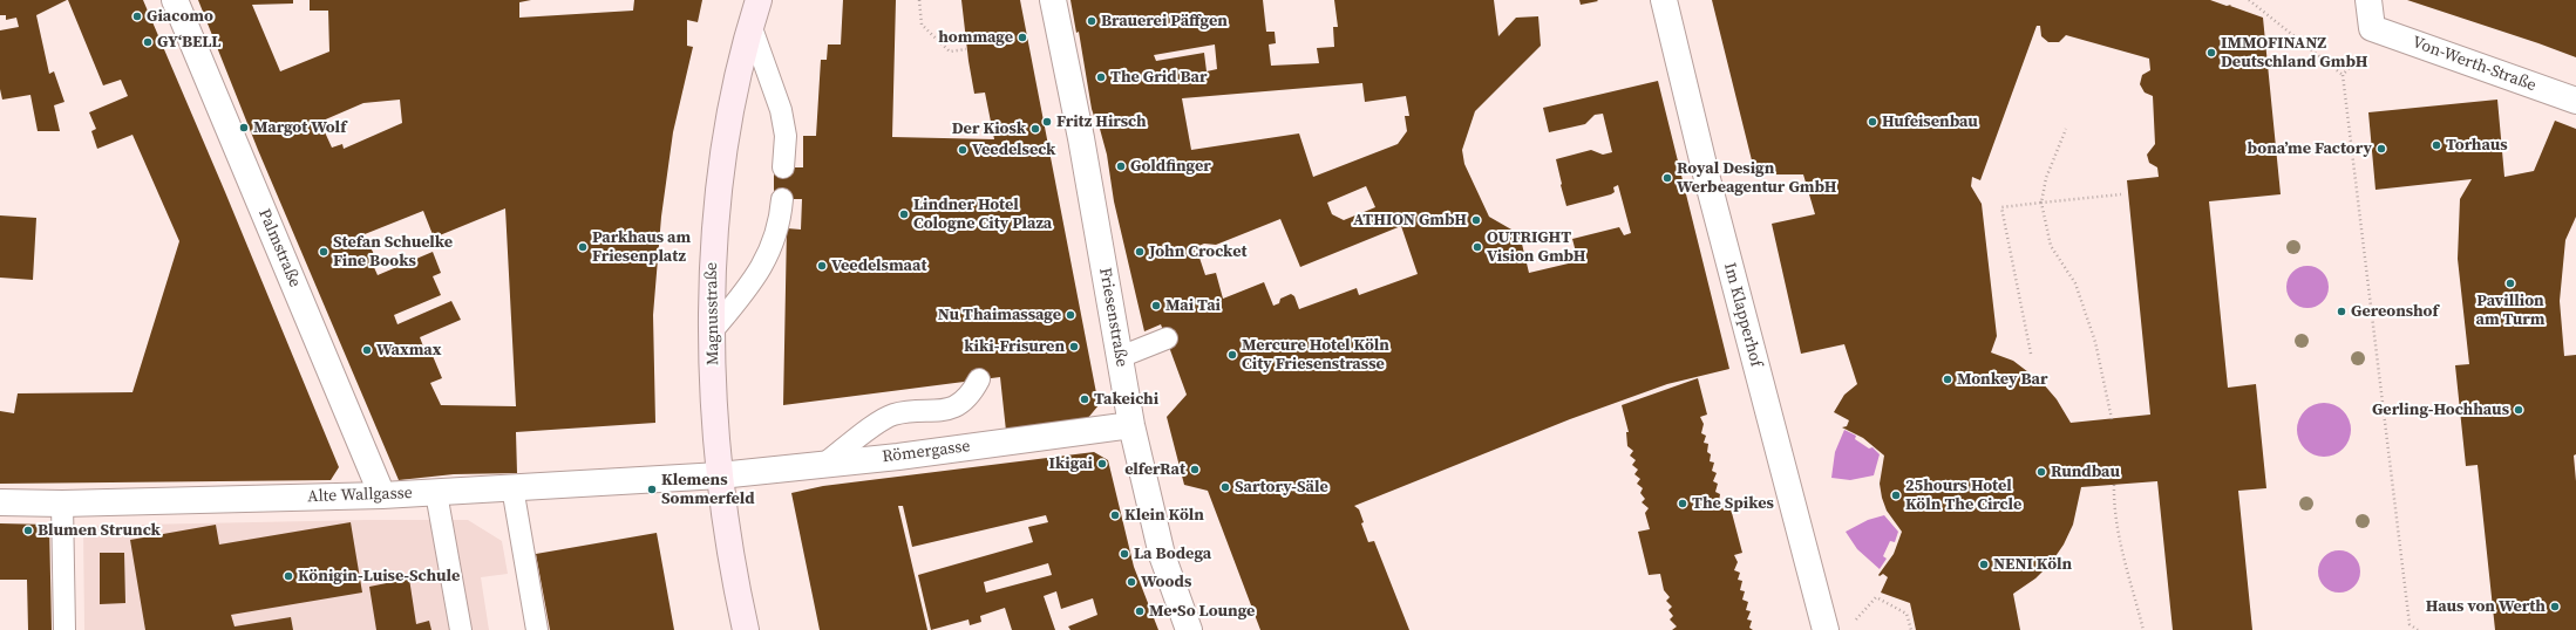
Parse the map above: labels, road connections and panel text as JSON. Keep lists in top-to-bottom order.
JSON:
{
  "streets": {
    "street": [
      "Von-Werth-Straße",
      "Palmstraße",
      "Magnusstraße",
      "Im Klapperhof",
      "Friesenstraße",
      "Römergasse",
      "Alte Wallgasse"
    ]
  },
  "crossings": [
    ["Palmstraße", "Alte Wallgasse"],
    ["Magnusstraße", "Römergasse"],
    ["Magnusstraße", "Alte Wallgasse"],
    ["Friesenstraße", "Römergasse"],
    ["Römergasse", "Alte Wallgasse"]
  ],
  "places": [
    "Giacomo",
    "Brauerei Päffgen",
    "hommage",
    "GY‘BELL",
    "IMMOFINANZ Deutschland GmbH",
    "The Grid Bar",
    "Fritz Hirsch",
    "Hufeisenbau",
    "Margot Wolf",
    "Der Kiosk",
    "Torhaus",
    "bona’me Factory",
    "Veedelseck",
    "Goldfinger",
    "Royal Design Werbeagentur GmbH",
    "Lindner Hotel Cologne City Plaza",
    "ATHION GmbH",
    "Parkhaus am Friesenplatz",
    "OUTRIGHT Vision GmbH",
    "Stefan Schuelke Fine Books",
    "John Crocket",
    "Veedelsmaat",
    "Pavillion am Turm",
    "Mai Tai",
    "Gereonshof",
    "Nu Thaimassage",
    "kiki-Frisuren",
    "Waxmax",
    "Mercure Hotel Köln City Friesenstrasse",
    "Monkey Bar",
    "Takeichi",
    "Gerling-Hochhaus",
    "Ikigai",
    "elferRat",
    "Rundbau",
    "Sartory-Säle",
    "Klemens Sommerfeld",
    "25hours Hotel Köln The Circle",
    "The Spikes",
    "Klein Köln",
    "Blumen Strunck",
    "La Bodega",
    "NENI Köln",
    "Königin-Luise-Schule",
    "Woods",
    "Haus von Werth",
    "Me•So Lounge"
  ]
}
